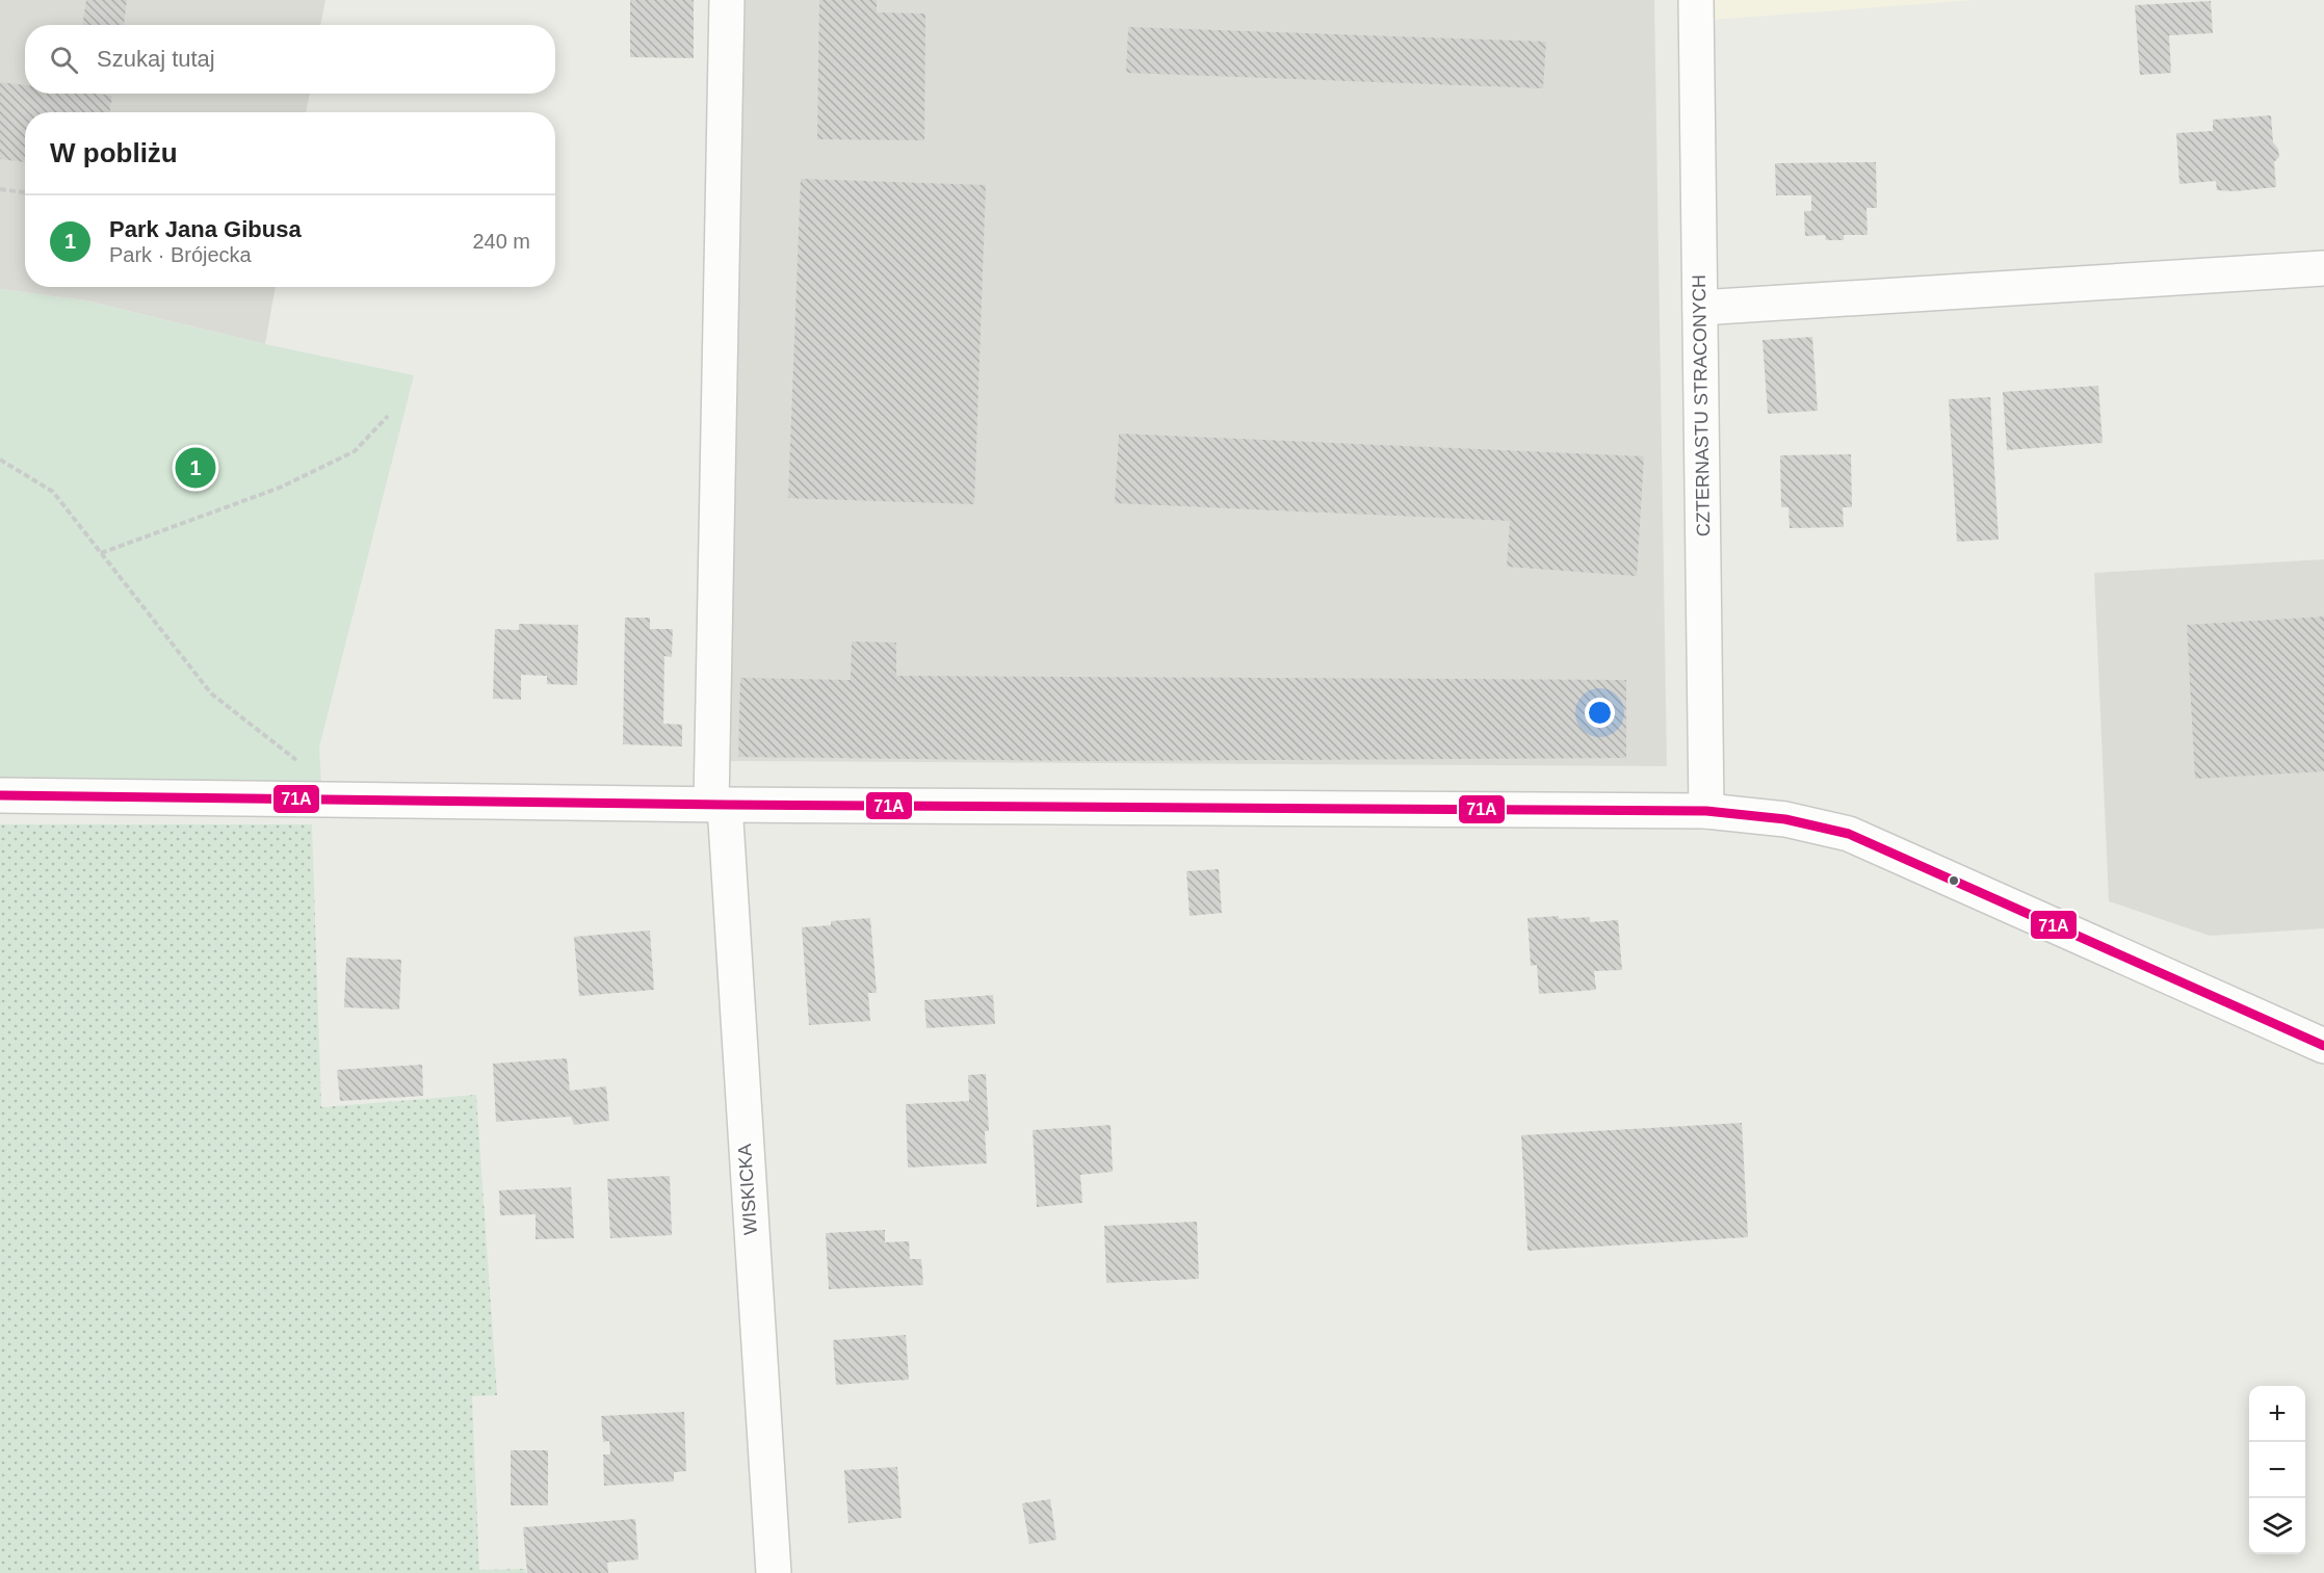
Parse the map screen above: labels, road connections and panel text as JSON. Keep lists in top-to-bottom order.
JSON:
{
  "streets": {
    "street": ["CZTERNASTU STRACONYCH", "WISKICKA"]
  },
  "lines": ["transit line 71A"],
  "page": {
    "search": "Szukaj tutaj",
    "heading": "W pobliżu",
    "list": [
      {
        "mark": "1",
        "name": "Park Jana Gibusa",
        "note": "Park · Brójecka",
        "value": "240 m"
      }
    ],
    "pins": "1",
    "map_buttons": ["+", "−"]
  }
}
